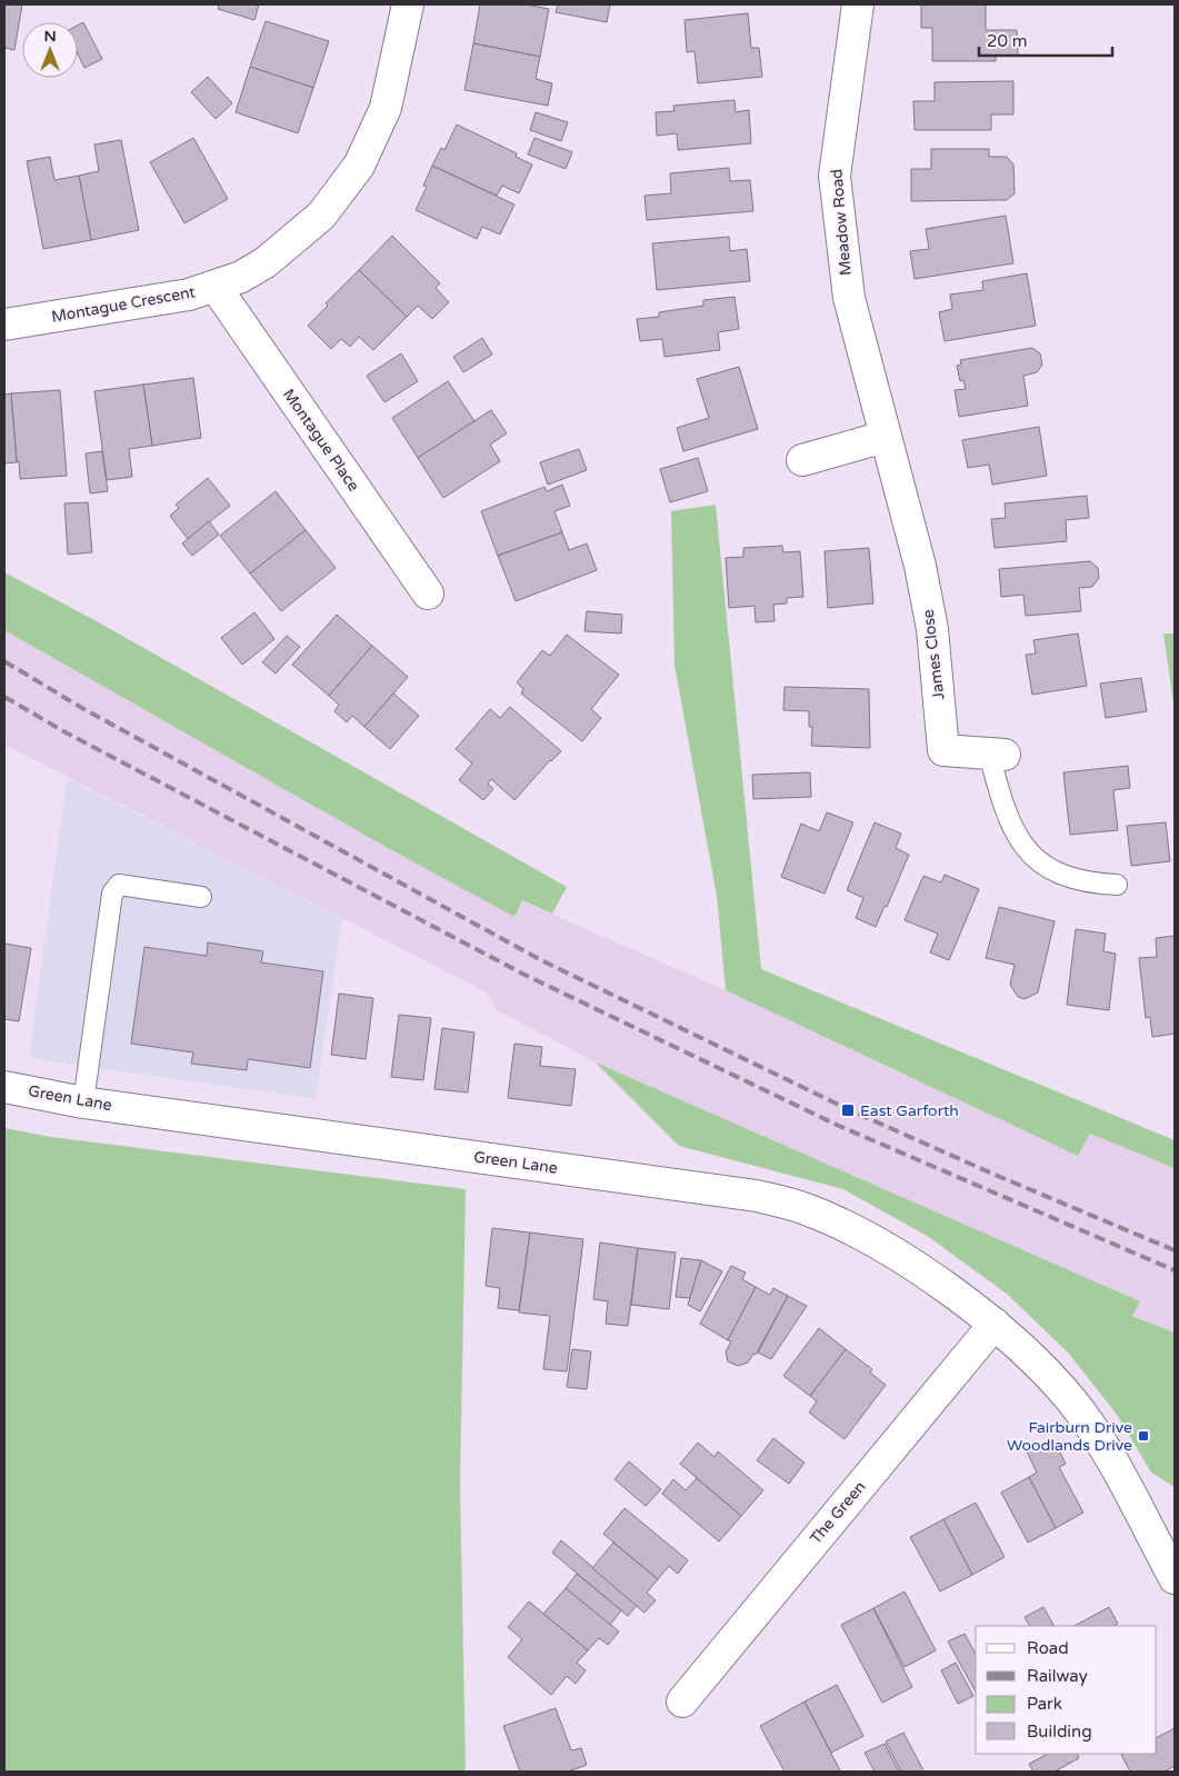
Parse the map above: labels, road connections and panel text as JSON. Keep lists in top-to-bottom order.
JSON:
{
  "streets": {
    "street": [
      "Meadow Road",
      "Montague Crescent",
      "Montague Place",
      "James Close",
      "Green Lane",
      "The Green"
    ]
  },
  "crossings": [
    ["Meadow Road", "James Close"],
    ["Montague Crescent", "Montague Place"],
    ["Green Lane", "The Green"]
  ],
  "places": {
    "transit": ["East Garforth", "Fairburn Drive Woodlands Drive"]
  },
  "legend": [
    "Road",
    "Railway",
    "Park",
    "Building"
  ],
  "scale_bar": "20 m",
  "north": "top"
}
